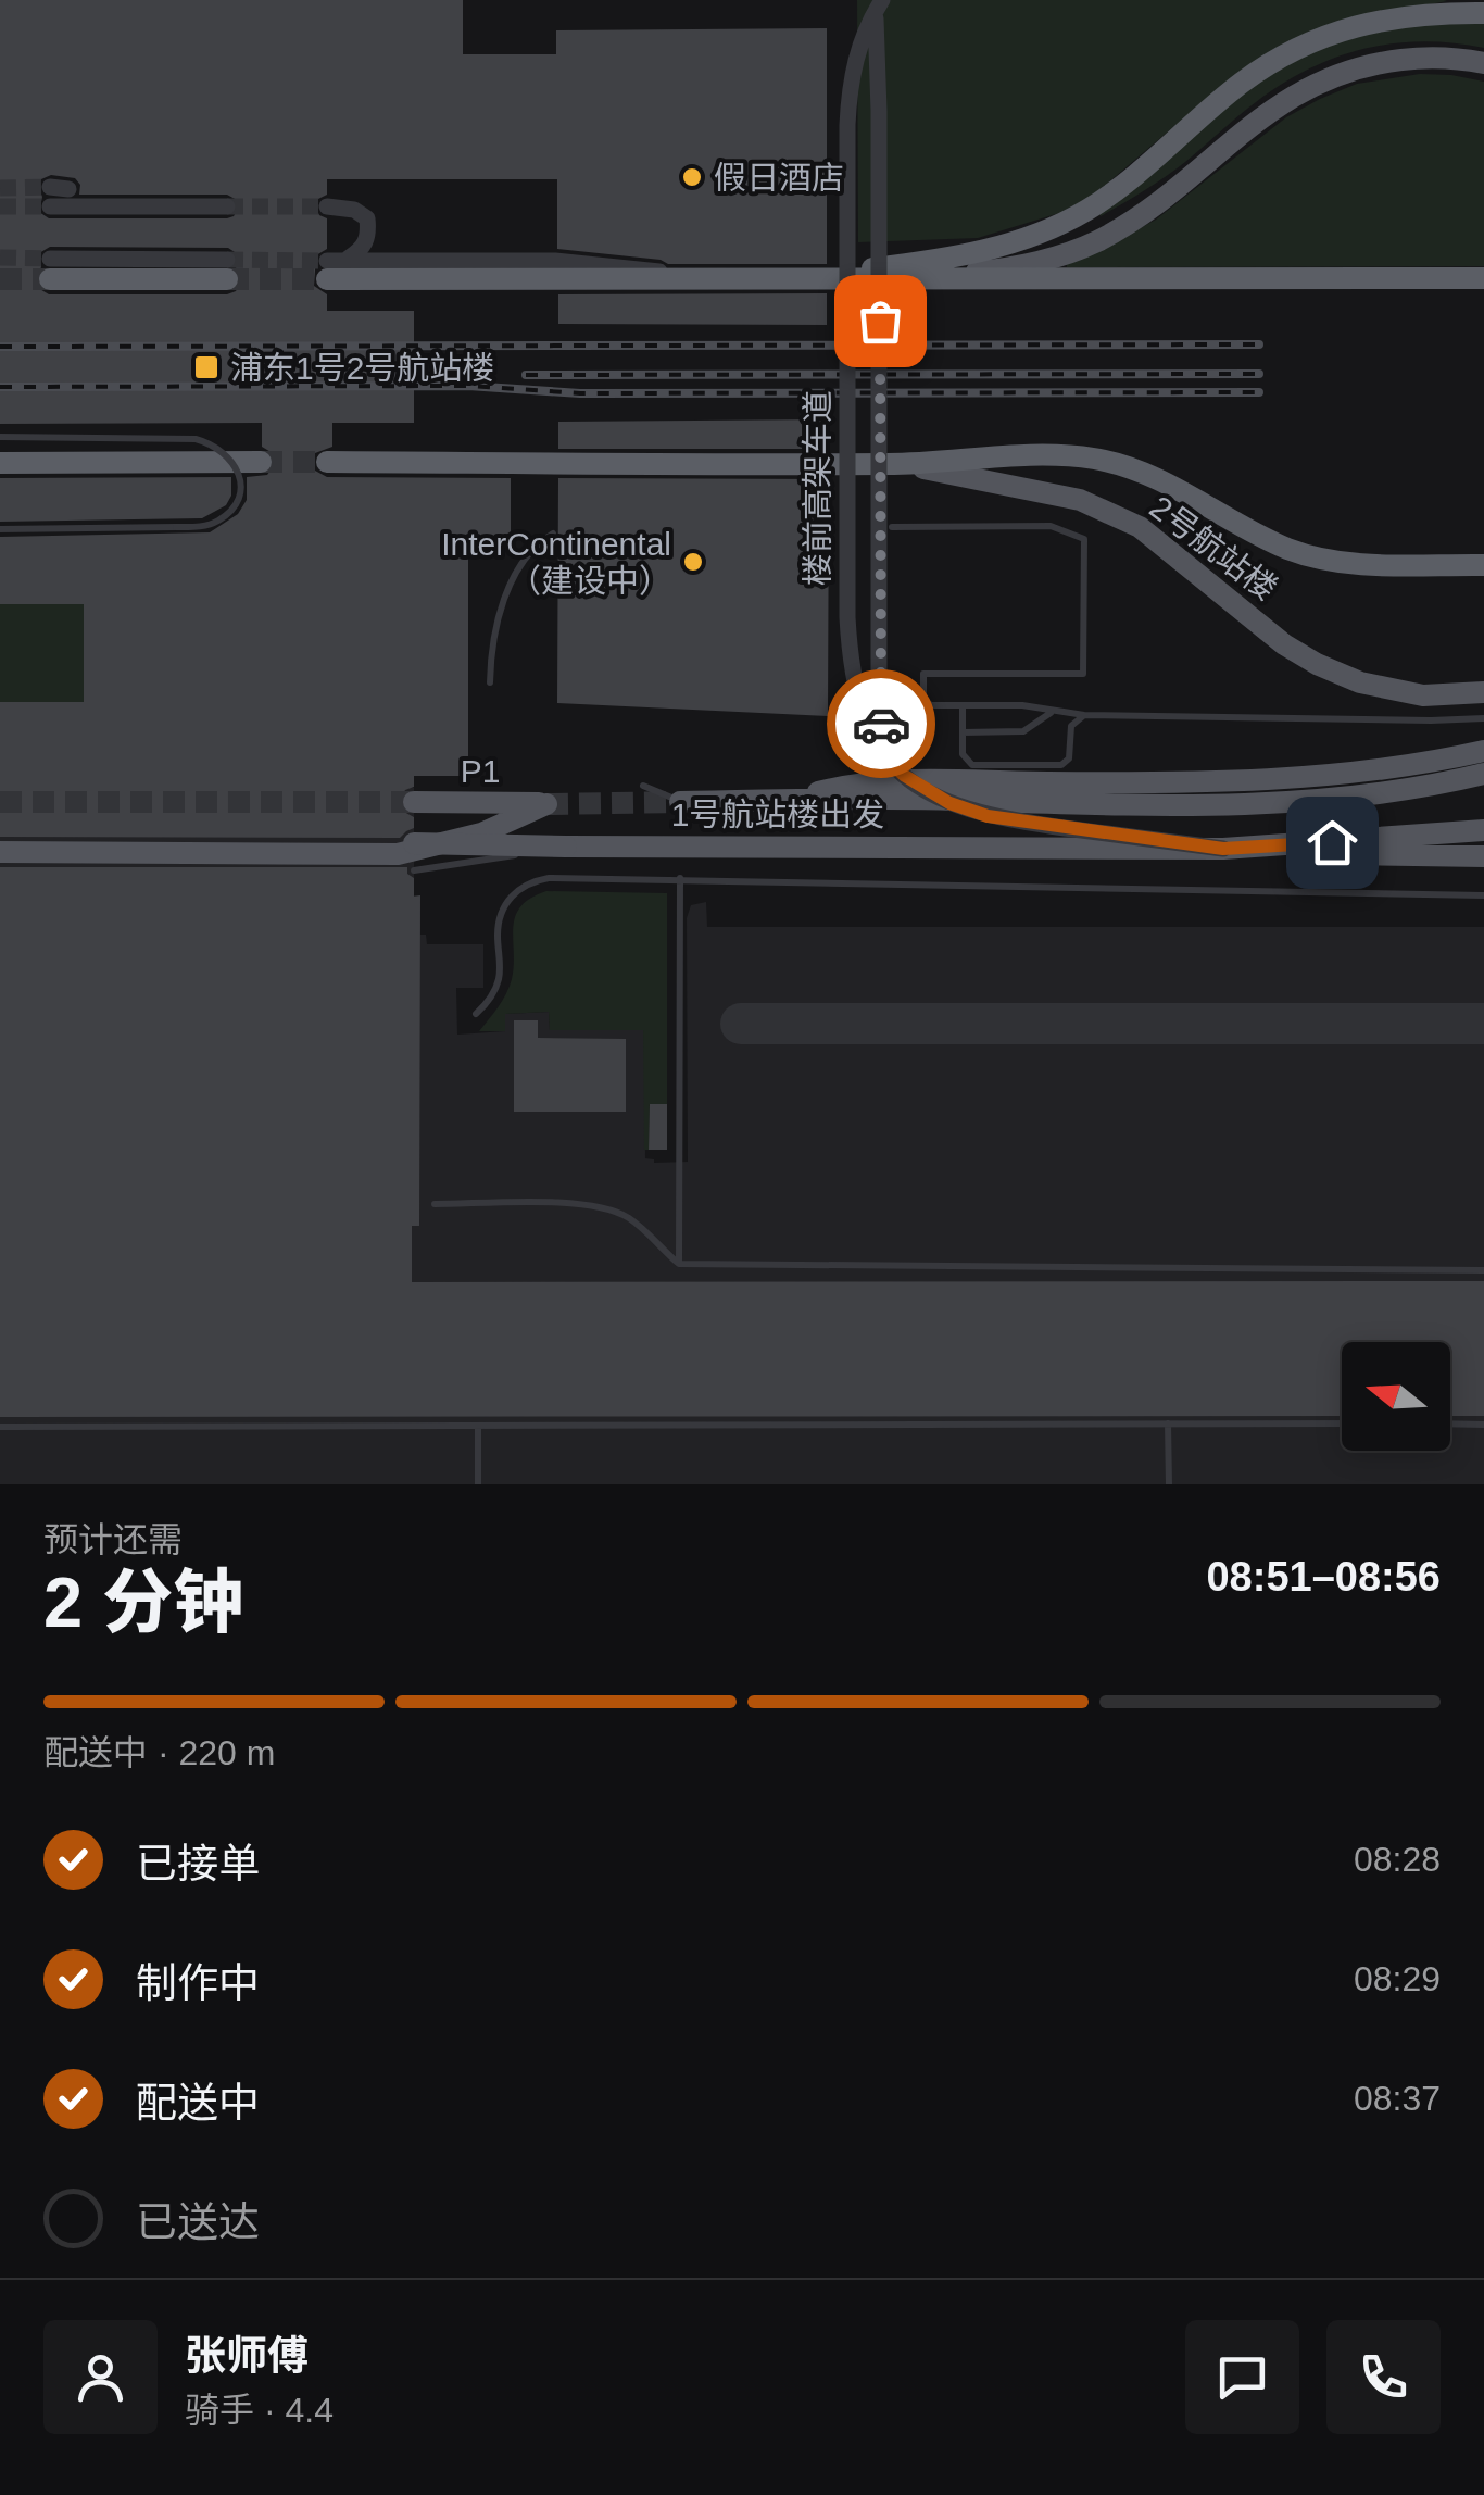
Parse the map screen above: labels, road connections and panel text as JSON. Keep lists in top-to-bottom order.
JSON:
{
  "streets": {
    "main road": ["2号航站楼", "P1", "1号航站楼出发"],
    "street": ["楼前高架车道"]
  },
  "crossings": [
    ["楼前高架车道", "1号航站楼出发"]
  ],
  "places": {
    "other": ["假日酒店", "InterContinental （建设中）"],
    "transit": ["浦东1号2号航站楼"]
  },
  "north": "left",
  "page": {
    "heading": ["2 分钟", "预计还需", "08:51–08:56"],
    "panel": ["张师傅", "骑手 · 4.4"],
    "bar": "配送中 · 220 m",
    "list": [
      ["已接单", "08:28"],
      ["制作中", "08:29"],
      ["配送中", "08:37"],
      "已送达"
    ]
  }
}
